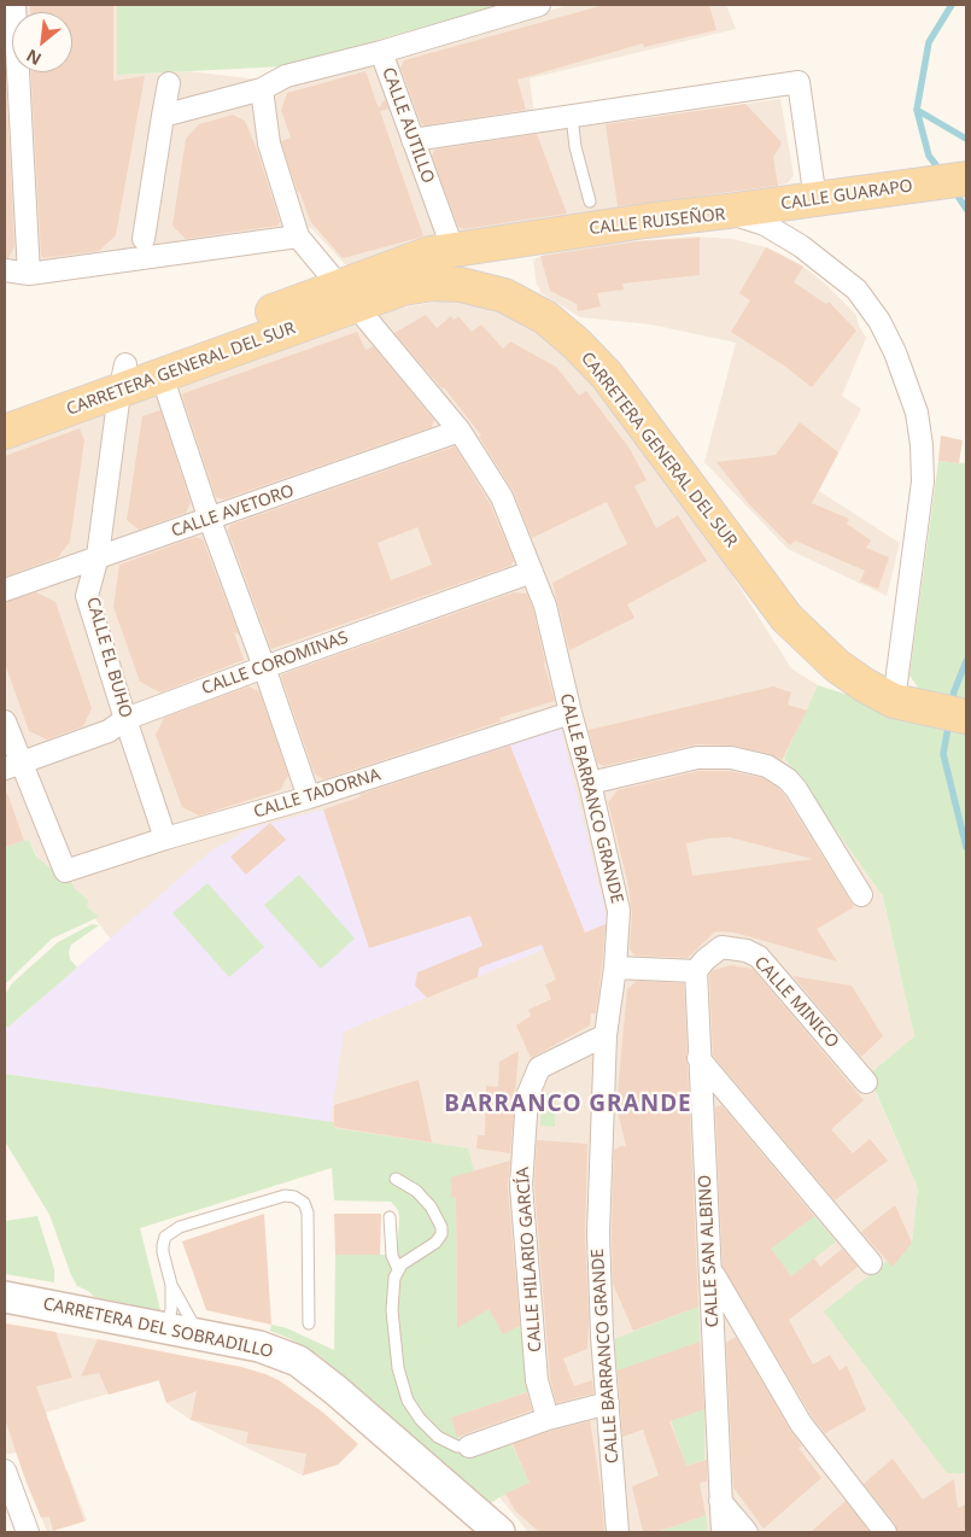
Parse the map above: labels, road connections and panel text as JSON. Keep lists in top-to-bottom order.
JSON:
{
  "streets": {
    "main road": [
      "CALLE GUARAPO",
      "CALLE RUISEÑOR",
      "CARRETERA GENERAL DEL SUR",
      "CARRETERA DEL SOBRADILLO"
    ],
    "street": [
      "CALLE AUTILLO",
      "CALLE AVETORO",
      "CALLE EL BUHO",
      "CALLE COROMINAS",
      "CALLE TADORNA",
      "CALLE BARRANCO GRANDE",
      "CALLE MINICO",
      "CALLE SAN ALBINO",
      "CALLE HILARIO GARCÍA"
    ]
  },
  "crossings": [
    ["CALLE AUTILLO", "CALLE RUISEÑOR"],
    ["CALLE GUARAPO", "CALLE RUISEÑOR"],
    ["CALLE RUISEÑOR", "CARRETERA GENERAL DEL SUR"],
    ["CALLE RUISEÑOR", "CALLE BARRANCO GRANDE"],
    ["CARRETERA GENERAL DEL SUR", "CALLE EL BUHO"],
    ["CARRETERA GENERAL DEL SUR", "CALLE BARRANCO GRANDE"],
    ["CALLE AVETORO", "CALLE EL BUHO"],
    ["CALLE AVETORO", "CALLE BARRANCO GRANDE"],
    ["CALLE EL BUHO", "CALLE COROMINAS"],
    ["CALLE EL BUHO", "CALLE TADORNA"],
    ["CALLE COROMINAS", "CALLE TADORNA"],
    ["CALLE COROMINAS", "CALLE BARRANCO GRANDE"],
    ["CALLE TADORNA", "CALLE BARRANCO GRANDE"],
    ["CALLE BARRANCO GRANDE", "CALLE HILARIO GARCÍA"],
    ["CALLE MINICO", "CALLE SAN ALBINO"]
  ],
  "districts": ["BARRANCO GRANDE"],
  "north": "bottom left"
}
